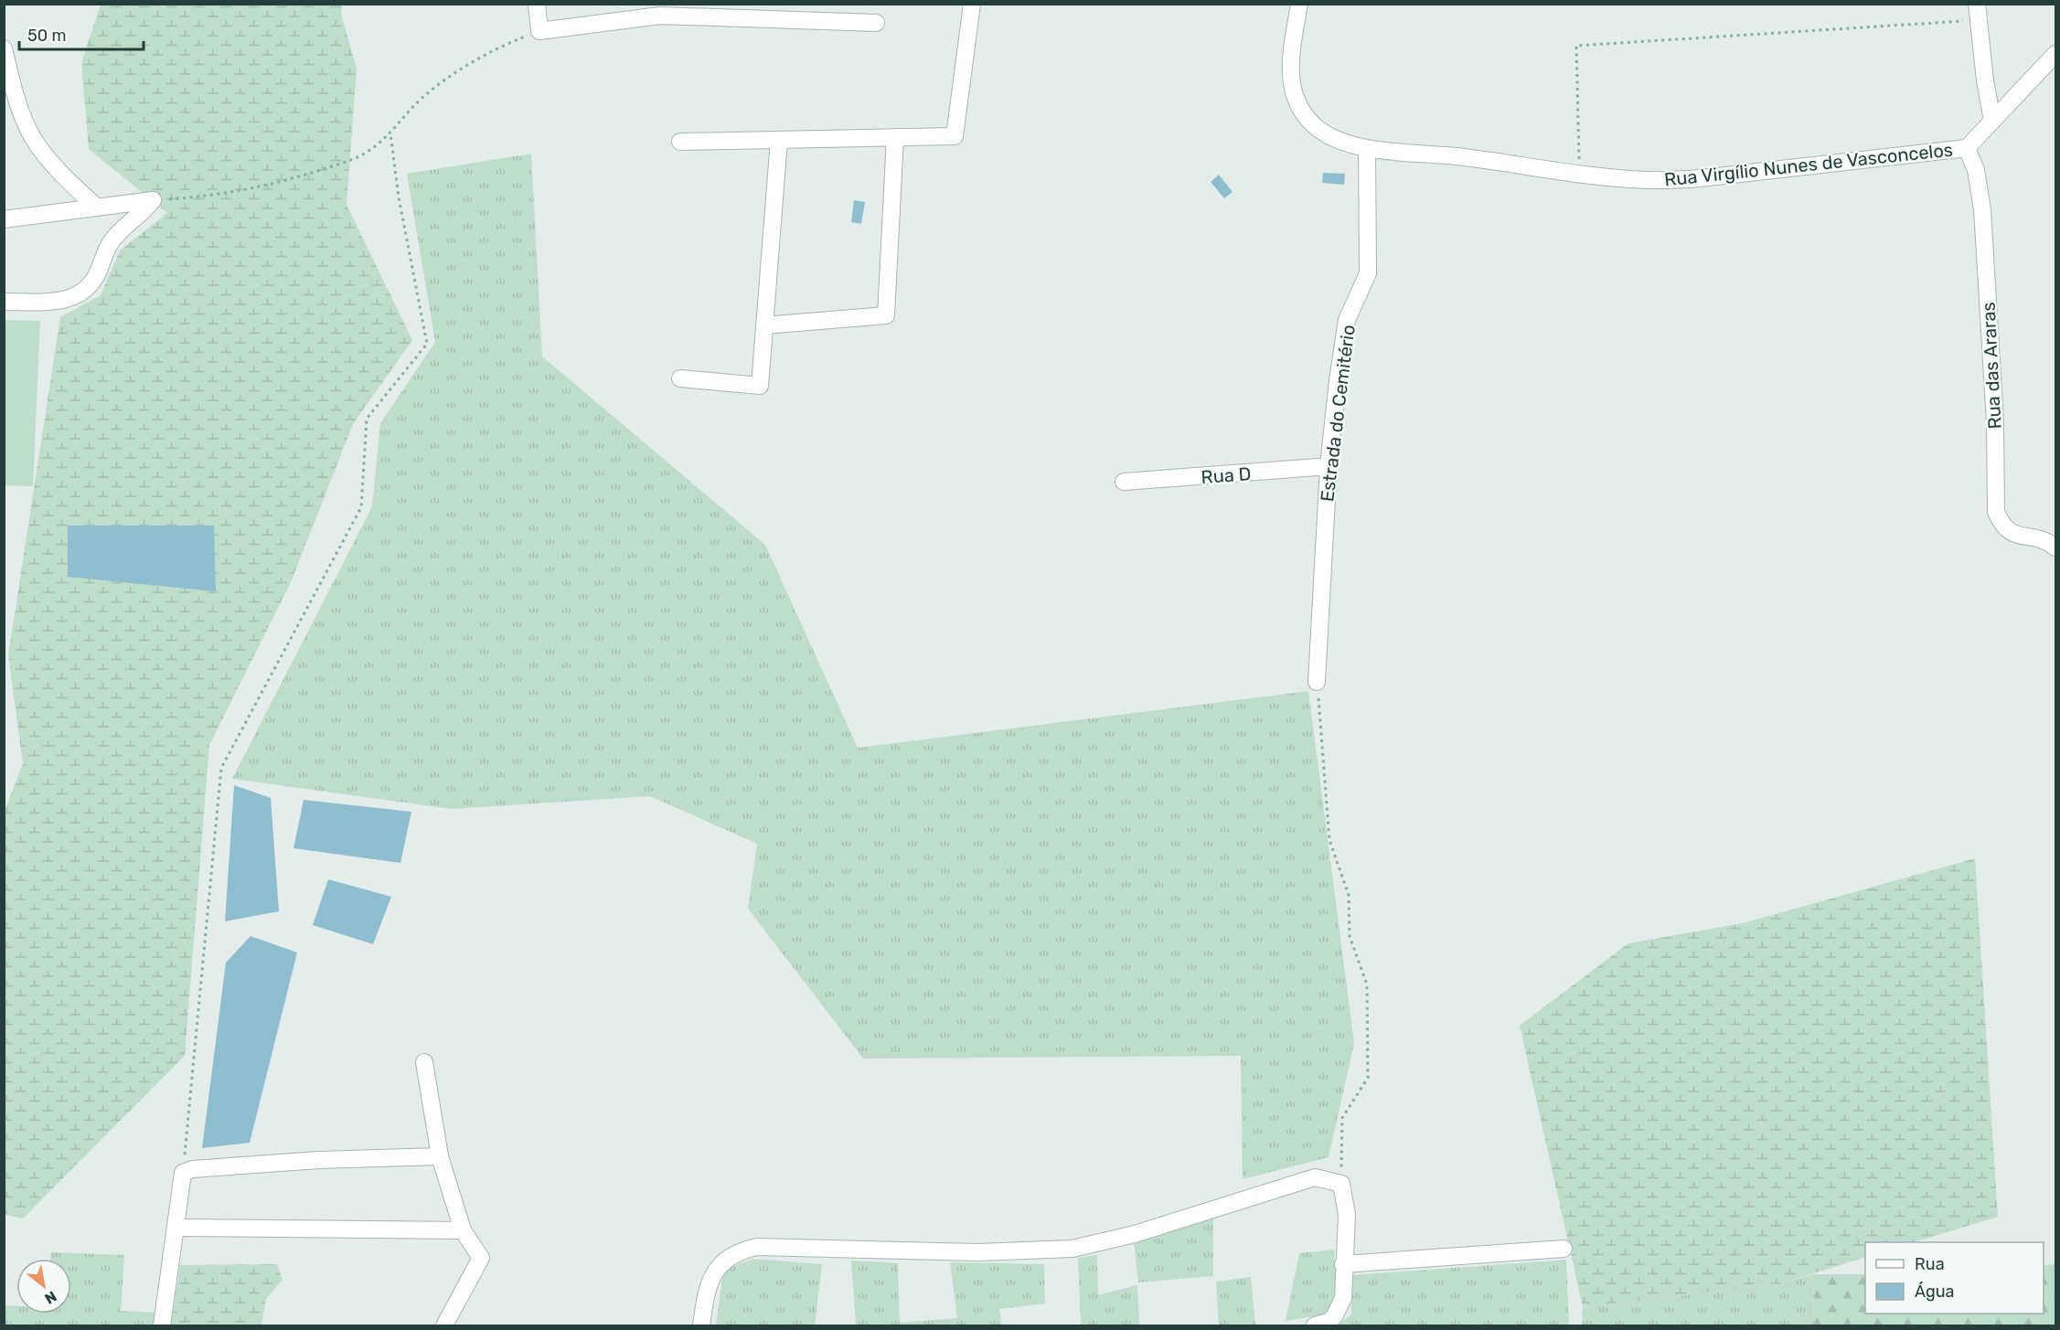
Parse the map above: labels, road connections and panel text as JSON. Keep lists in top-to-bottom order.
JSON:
{
  "streets": {
    "street": [
      "Rua Virgílio Nunes de Vasconcelos",
      "Rua das Araras",
      "Estrada do Cemitério",
      "Rua D"
    ]
  },
  "crossings": [
    ["Rua Virgílio Nunes de Vasconcelos", "Rua das Araras"],
    ["Rua Virgílio Nunes de Vasconcelos", "Estrada do Cemitério"],
    ["Estrada do Cemitério", "Rua D"]
  ],
  "legend": ["Rua", "Água"],
  "scale_bar": "50 m",
  "north": "bottom right"
}
